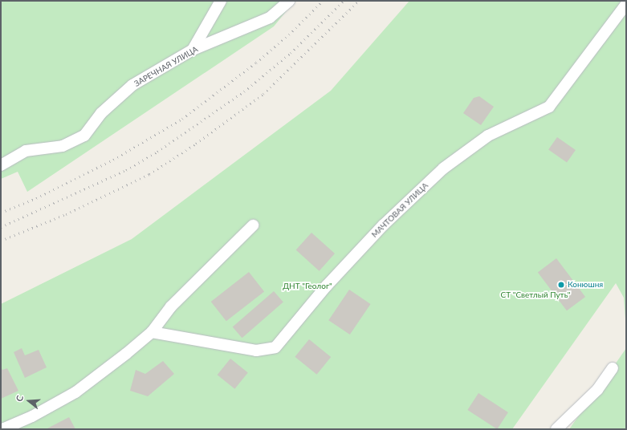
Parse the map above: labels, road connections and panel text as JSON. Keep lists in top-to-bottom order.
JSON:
{
  "streets": {
    "street": ["ЗАРЕЧНАЯ УЛИЦА", "МАЧТОВАЯ УЛИЦА"]
  },
  "parks": ["ДНТ \"Геолог\"", "СТ \"Светлый Путь\""],
  "places": ["Конюшня"],
  "north": "left"
}
